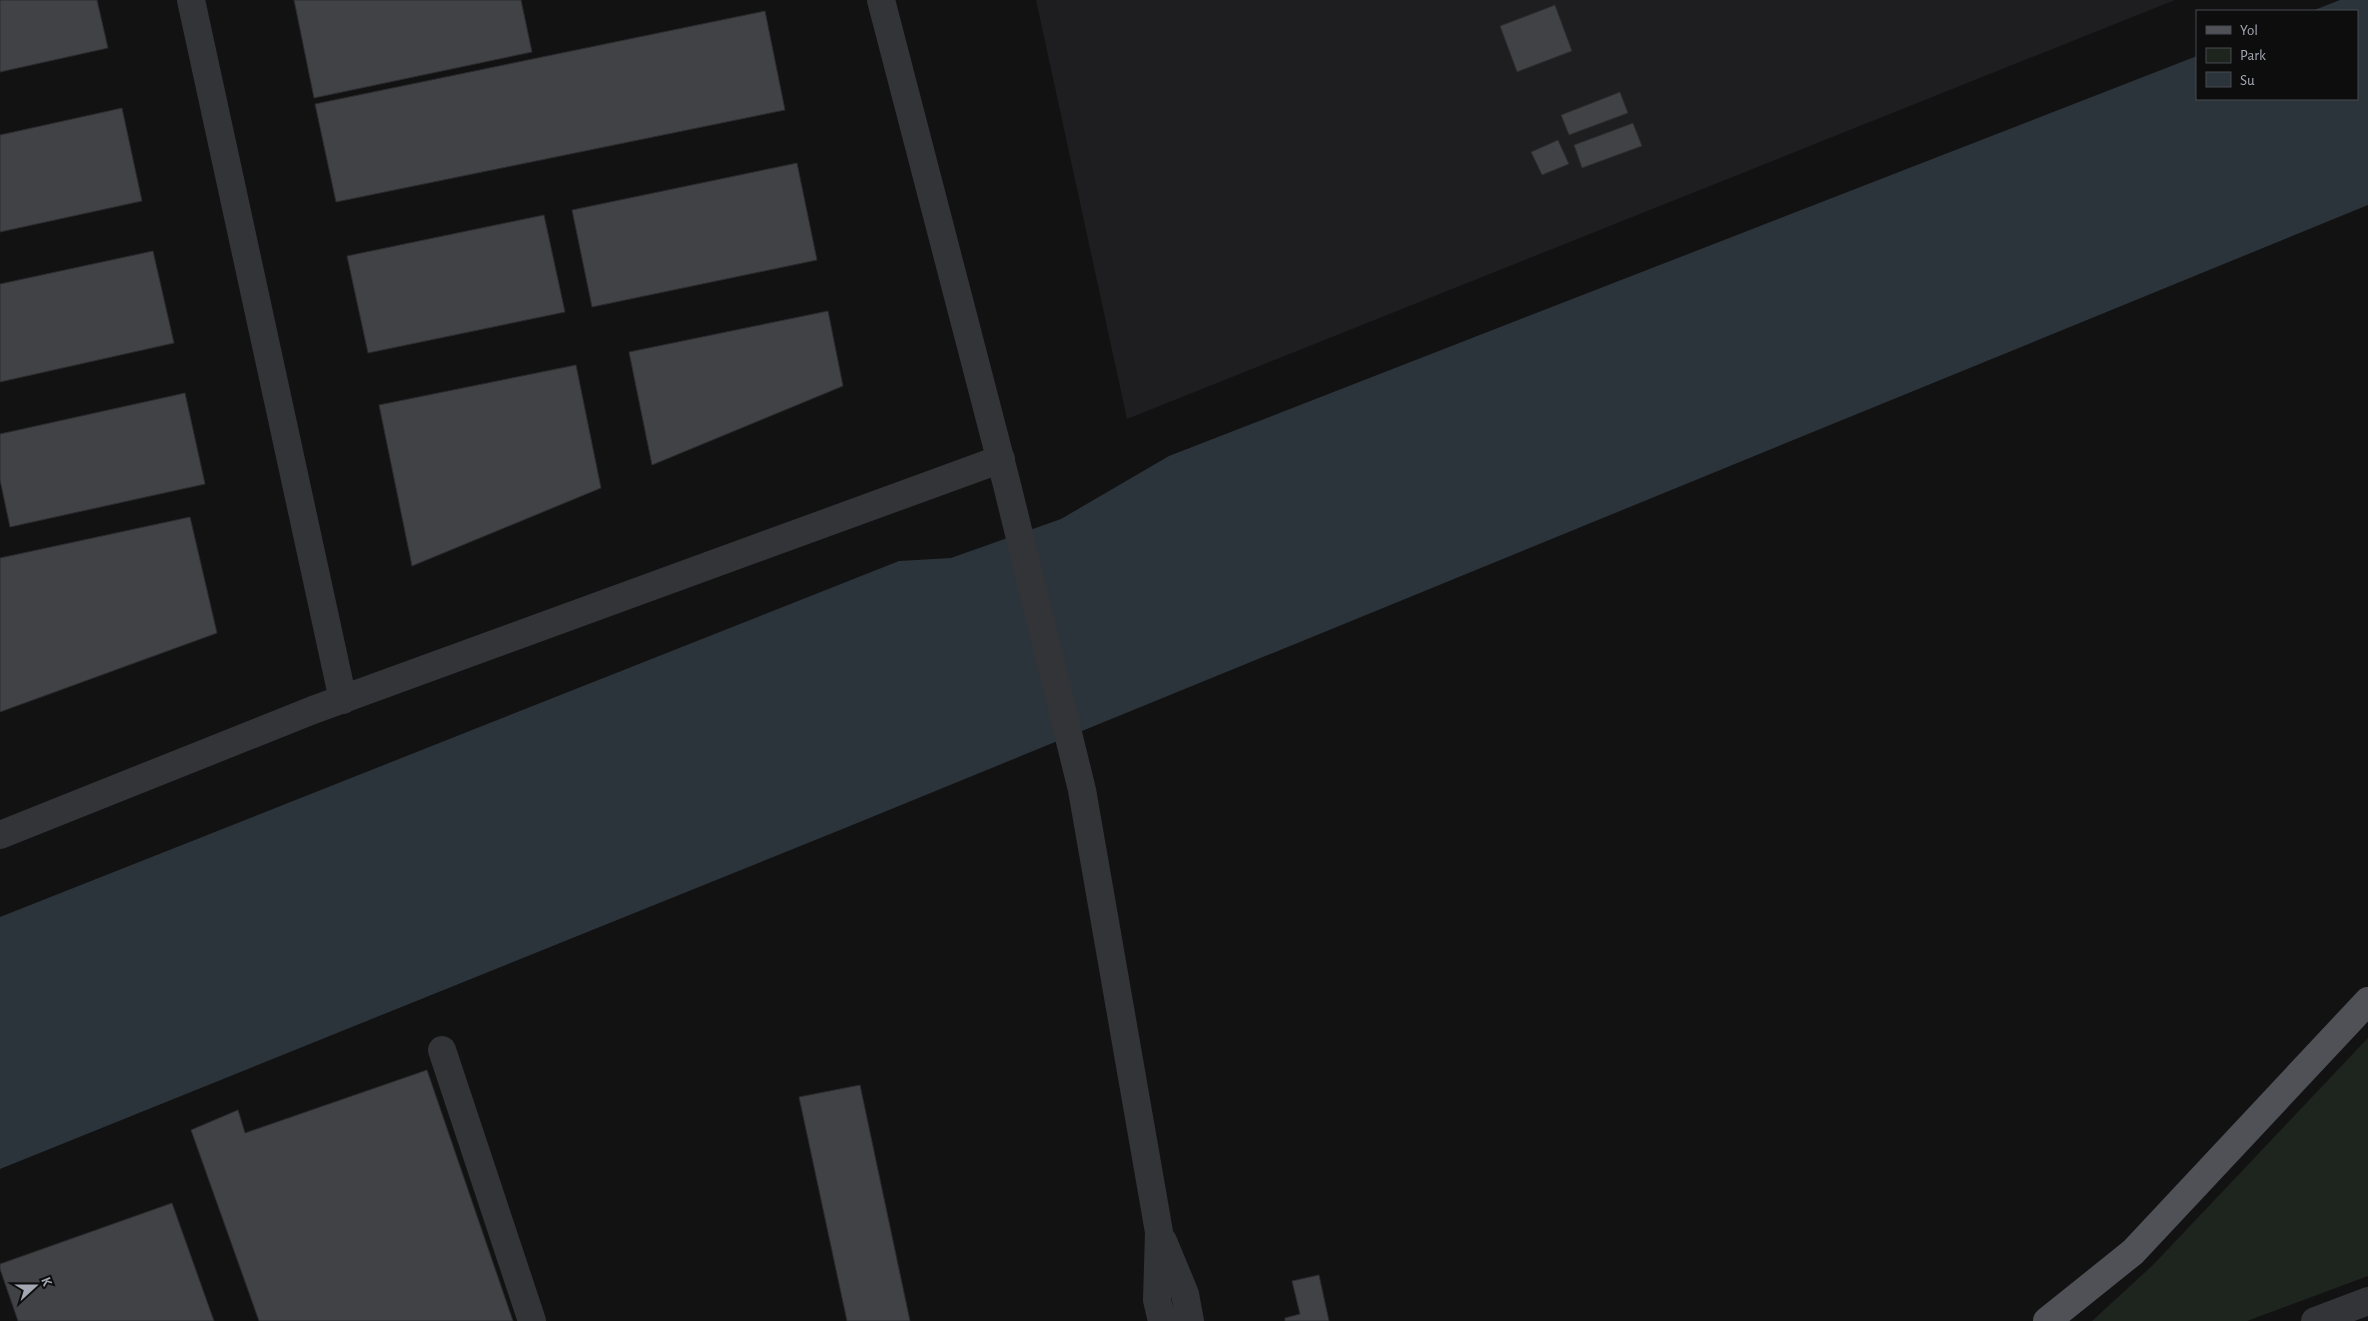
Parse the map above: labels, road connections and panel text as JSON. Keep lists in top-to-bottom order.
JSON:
{
  "legend": ["Yol", "Park", "Su"],
  "north": "right"
}
